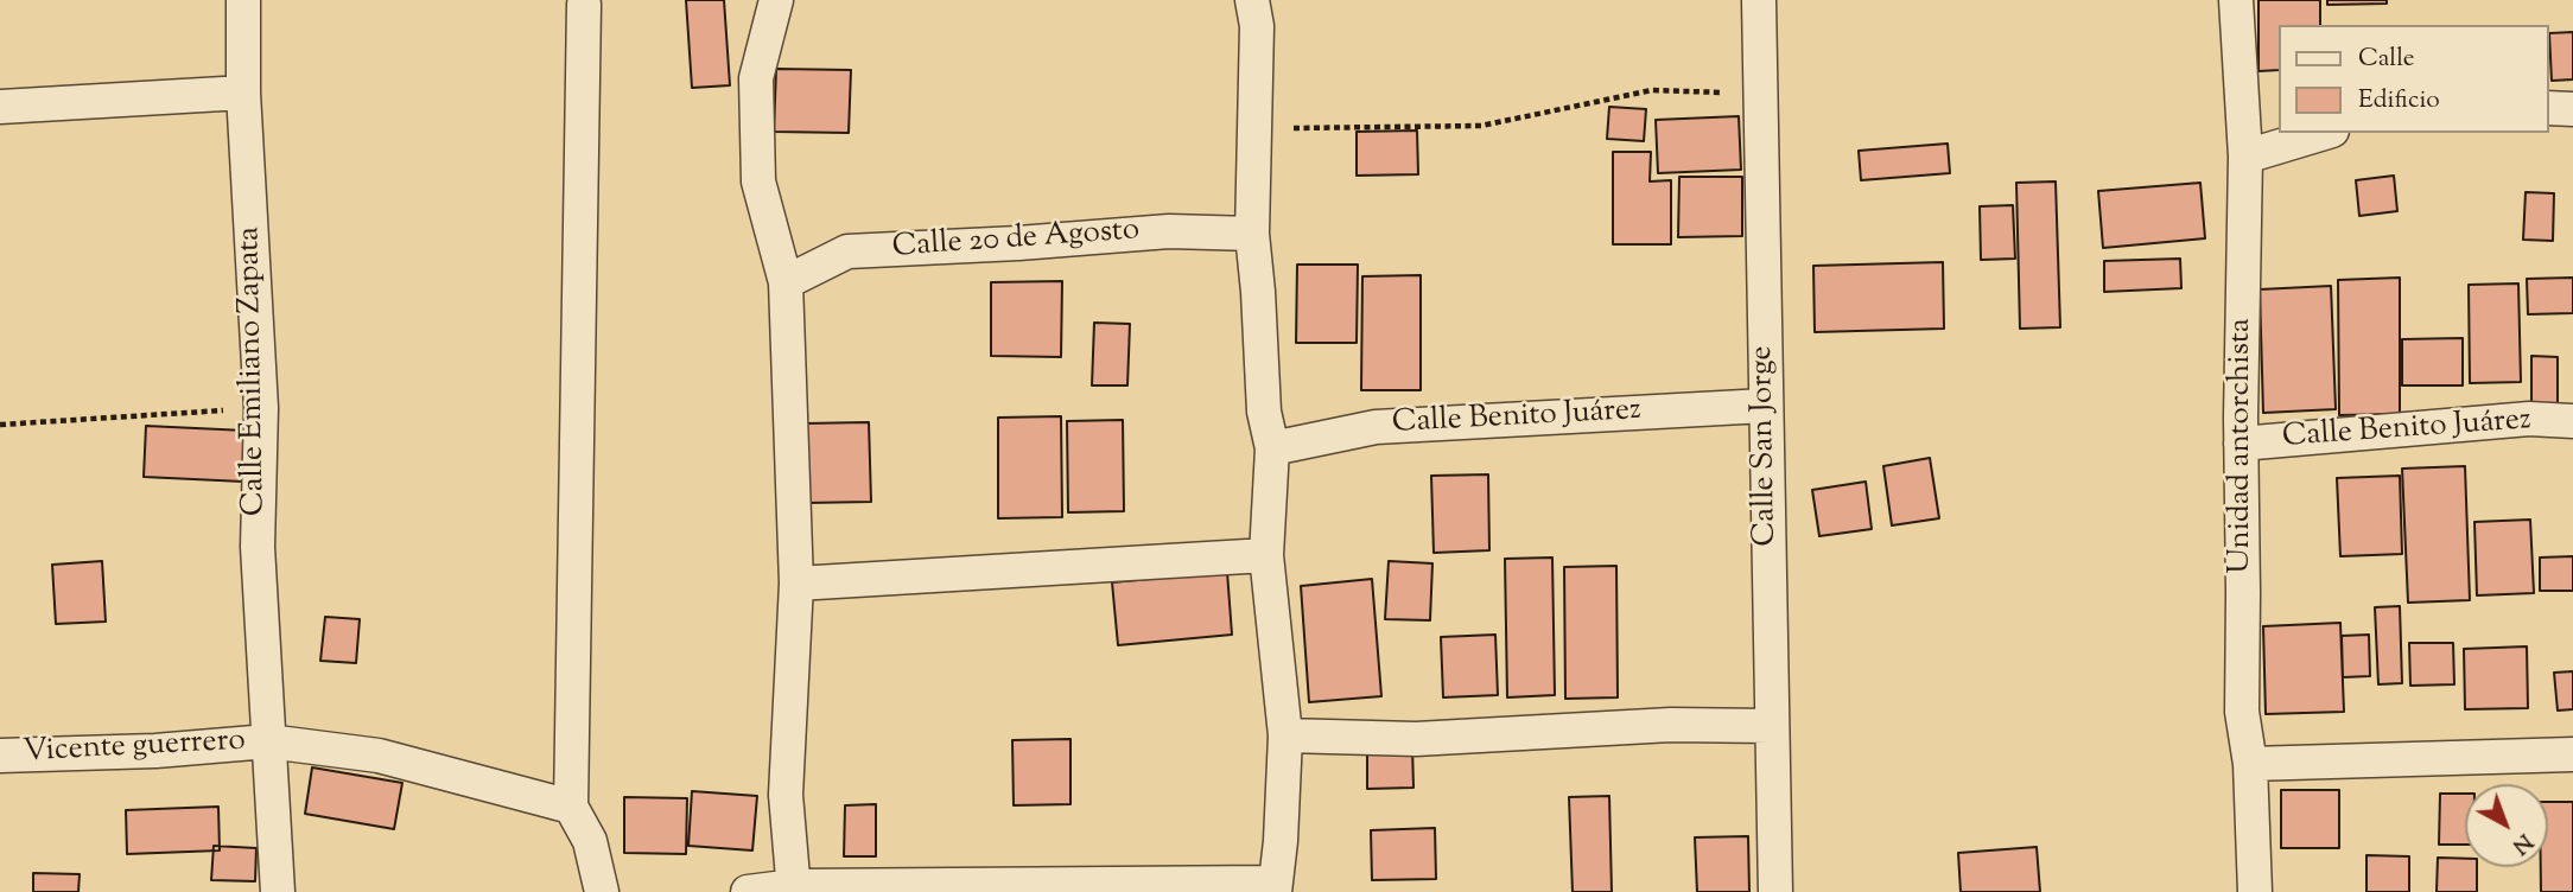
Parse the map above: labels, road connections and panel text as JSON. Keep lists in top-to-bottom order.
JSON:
{
  "streets": {
    "street": [
      "Calle 20 de Agosto",
      "Calle Emiliano Zapata",
      "Calle Benito Juárez",
      "Calle San Jorge",
      "Unidad antorchista",
      "Vicente guerrero"
    ]
  },
  "crossings": [
    ["Calle Emiliano Zapata", "Vicente guerrero"],
    ["Calle Benito Juárez", "Calle San Jorge"],
    ["Calle Benito Juárez", "Unidad antorchista"]
  ],
  "legend": ["Calle", "Edificio"],
  "north": "bottom right"
}
